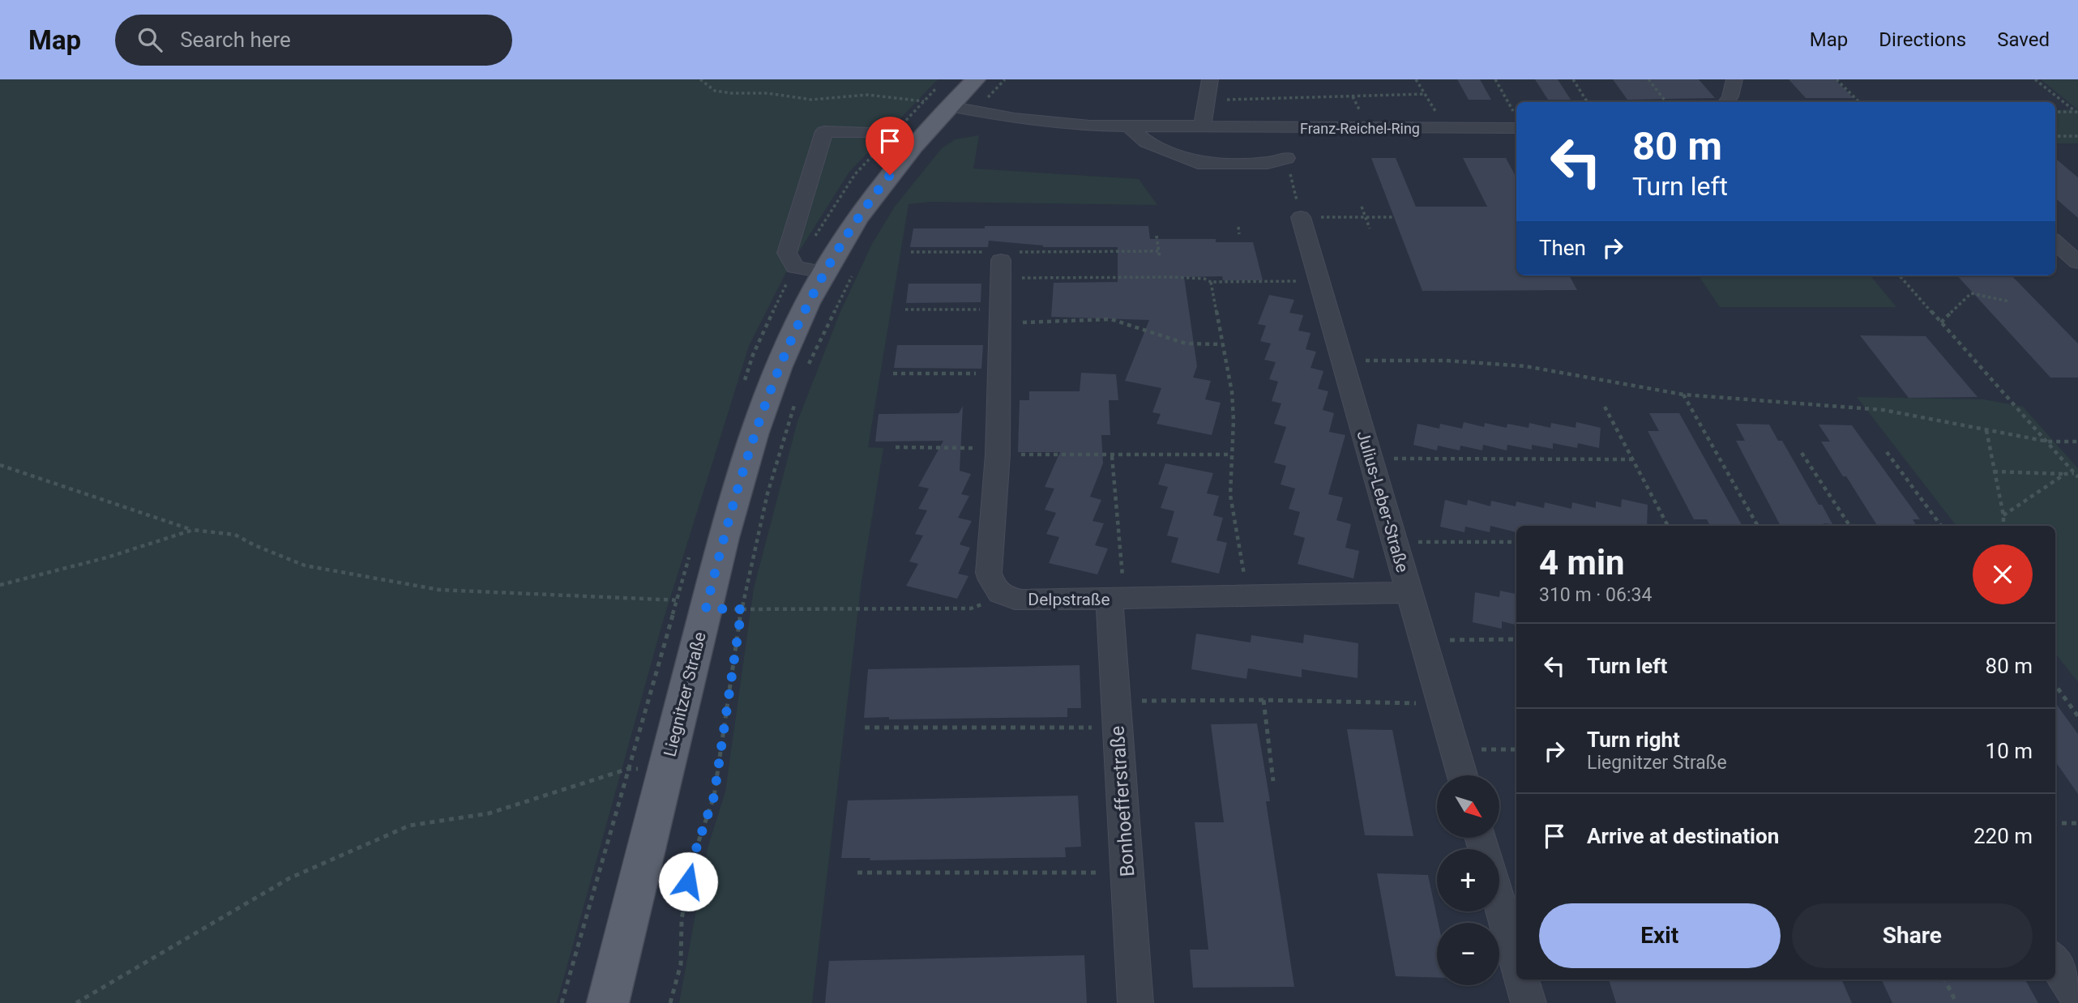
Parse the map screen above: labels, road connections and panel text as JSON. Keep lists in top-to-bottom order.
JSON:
{
  "streets": {
    "main road": ["Liegnitzer Straße"],
    "street": [
      "Franz-Reichel-Ring",
      "Julius-Leber-Straße",
      "Delpstraße",
      "Bonhoefferstraße"
    ]
  },
  "crossings": [
    ["Franz-Reichel-Ring", "Liegnitzer Straße"],
    ["Julius-Leber-Straße", "Delpstraße"],
    ["Delpstraße", "Bonhoefferstraße"]
  ],
  "north": "bottom right",
  "page": {
    "header": "Map",
    "search": "Search here",
    "nav": ["Map", "Directions", "Saved"],
    "turn": ["80 m", "Turn left"],
    "then": "Then",
    "heading": ["4 min", "310 m · 06:34"],
    "list": [
      {
        "name": "Turn left",
        "value": "80 m"
      },
      {
        "name": "Turn right",
        "note": "Liegnitzer Straße",
        "value": "10 m"
      },
      {
        "name": "Arrive at destination",
        "value": "220 m"
      }
    ],
    "map_buttons": ["+", "−"],
    "buttons": ["Exit", "Share"]
  }
}
